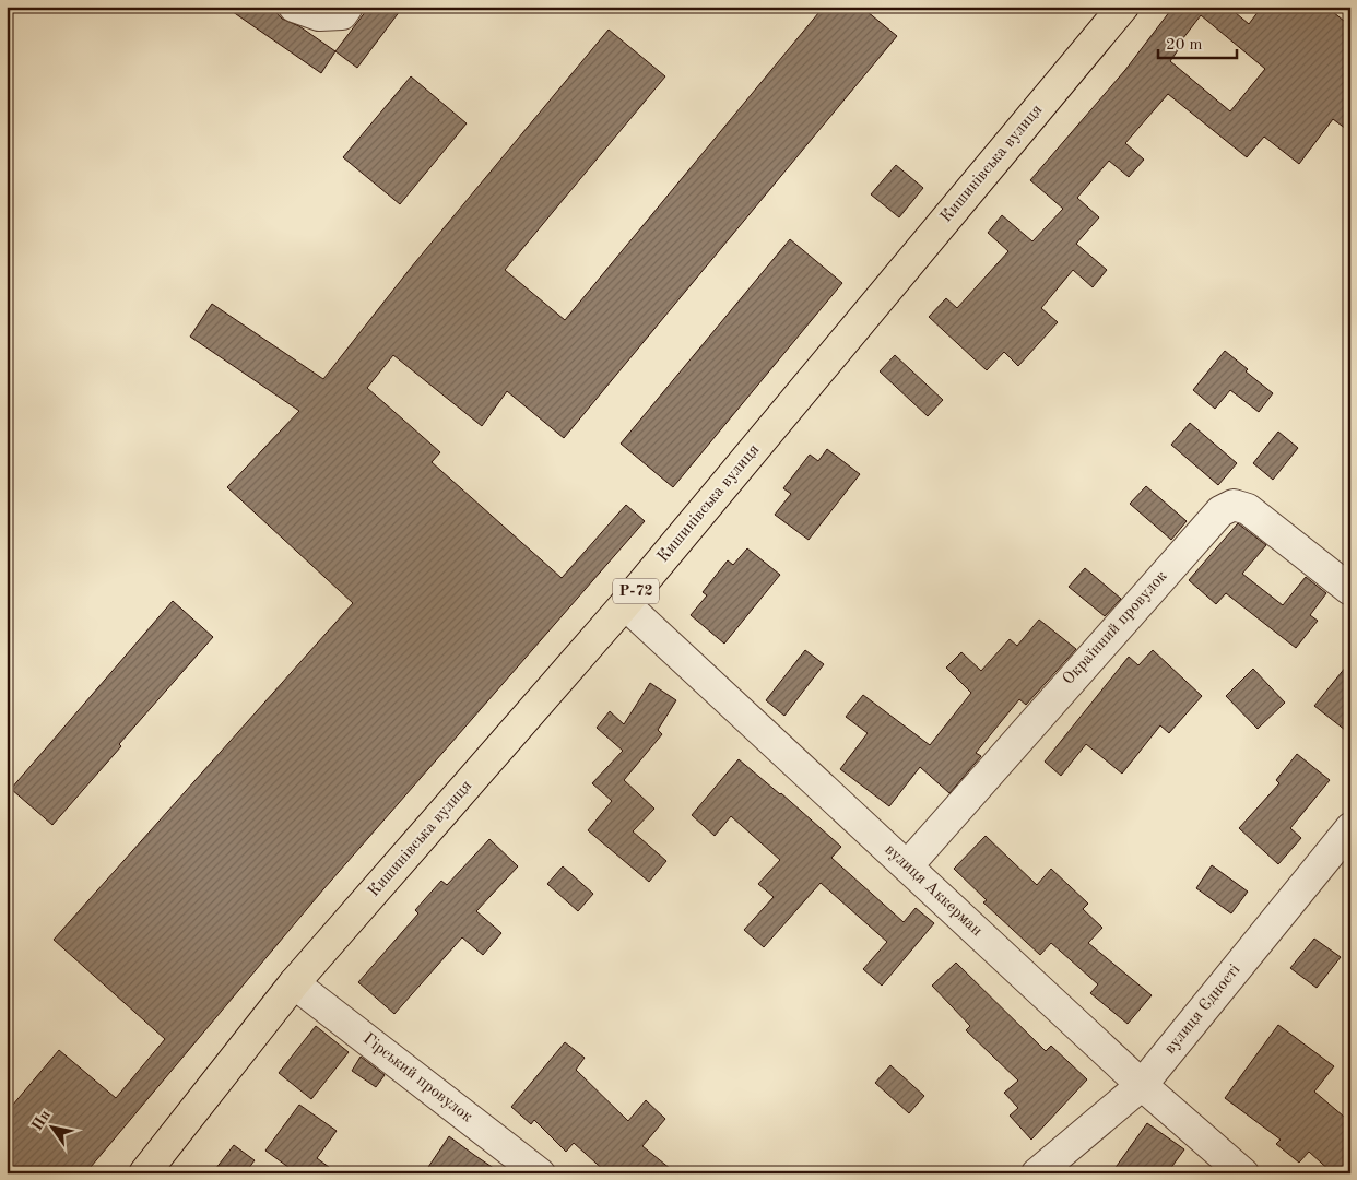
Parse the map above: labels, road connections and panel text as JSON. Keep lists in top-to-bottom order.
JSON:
{
  "streets": {
    "main road": ["Кишинівська вулиця", "Р-72"],
    "street": [
      "Окраїнний провулок",
      "вулиця Аккерман",
      "вулиця Єдності",
      "Гірський провулок"
    ]
  },
  "crossings": [
    ["Кишинівська вулиця", "вулиця Аккерман"],
    ["Кишинівська вулиця", "Гірський провулок"],
    ["Окраїнний провулок", "вулиця Аккерман"],
    ["вулиця Аккерман", "вулиця Єдності"]
  ],
  "scale_bar": "20 m",
  "north": "top left"
}
